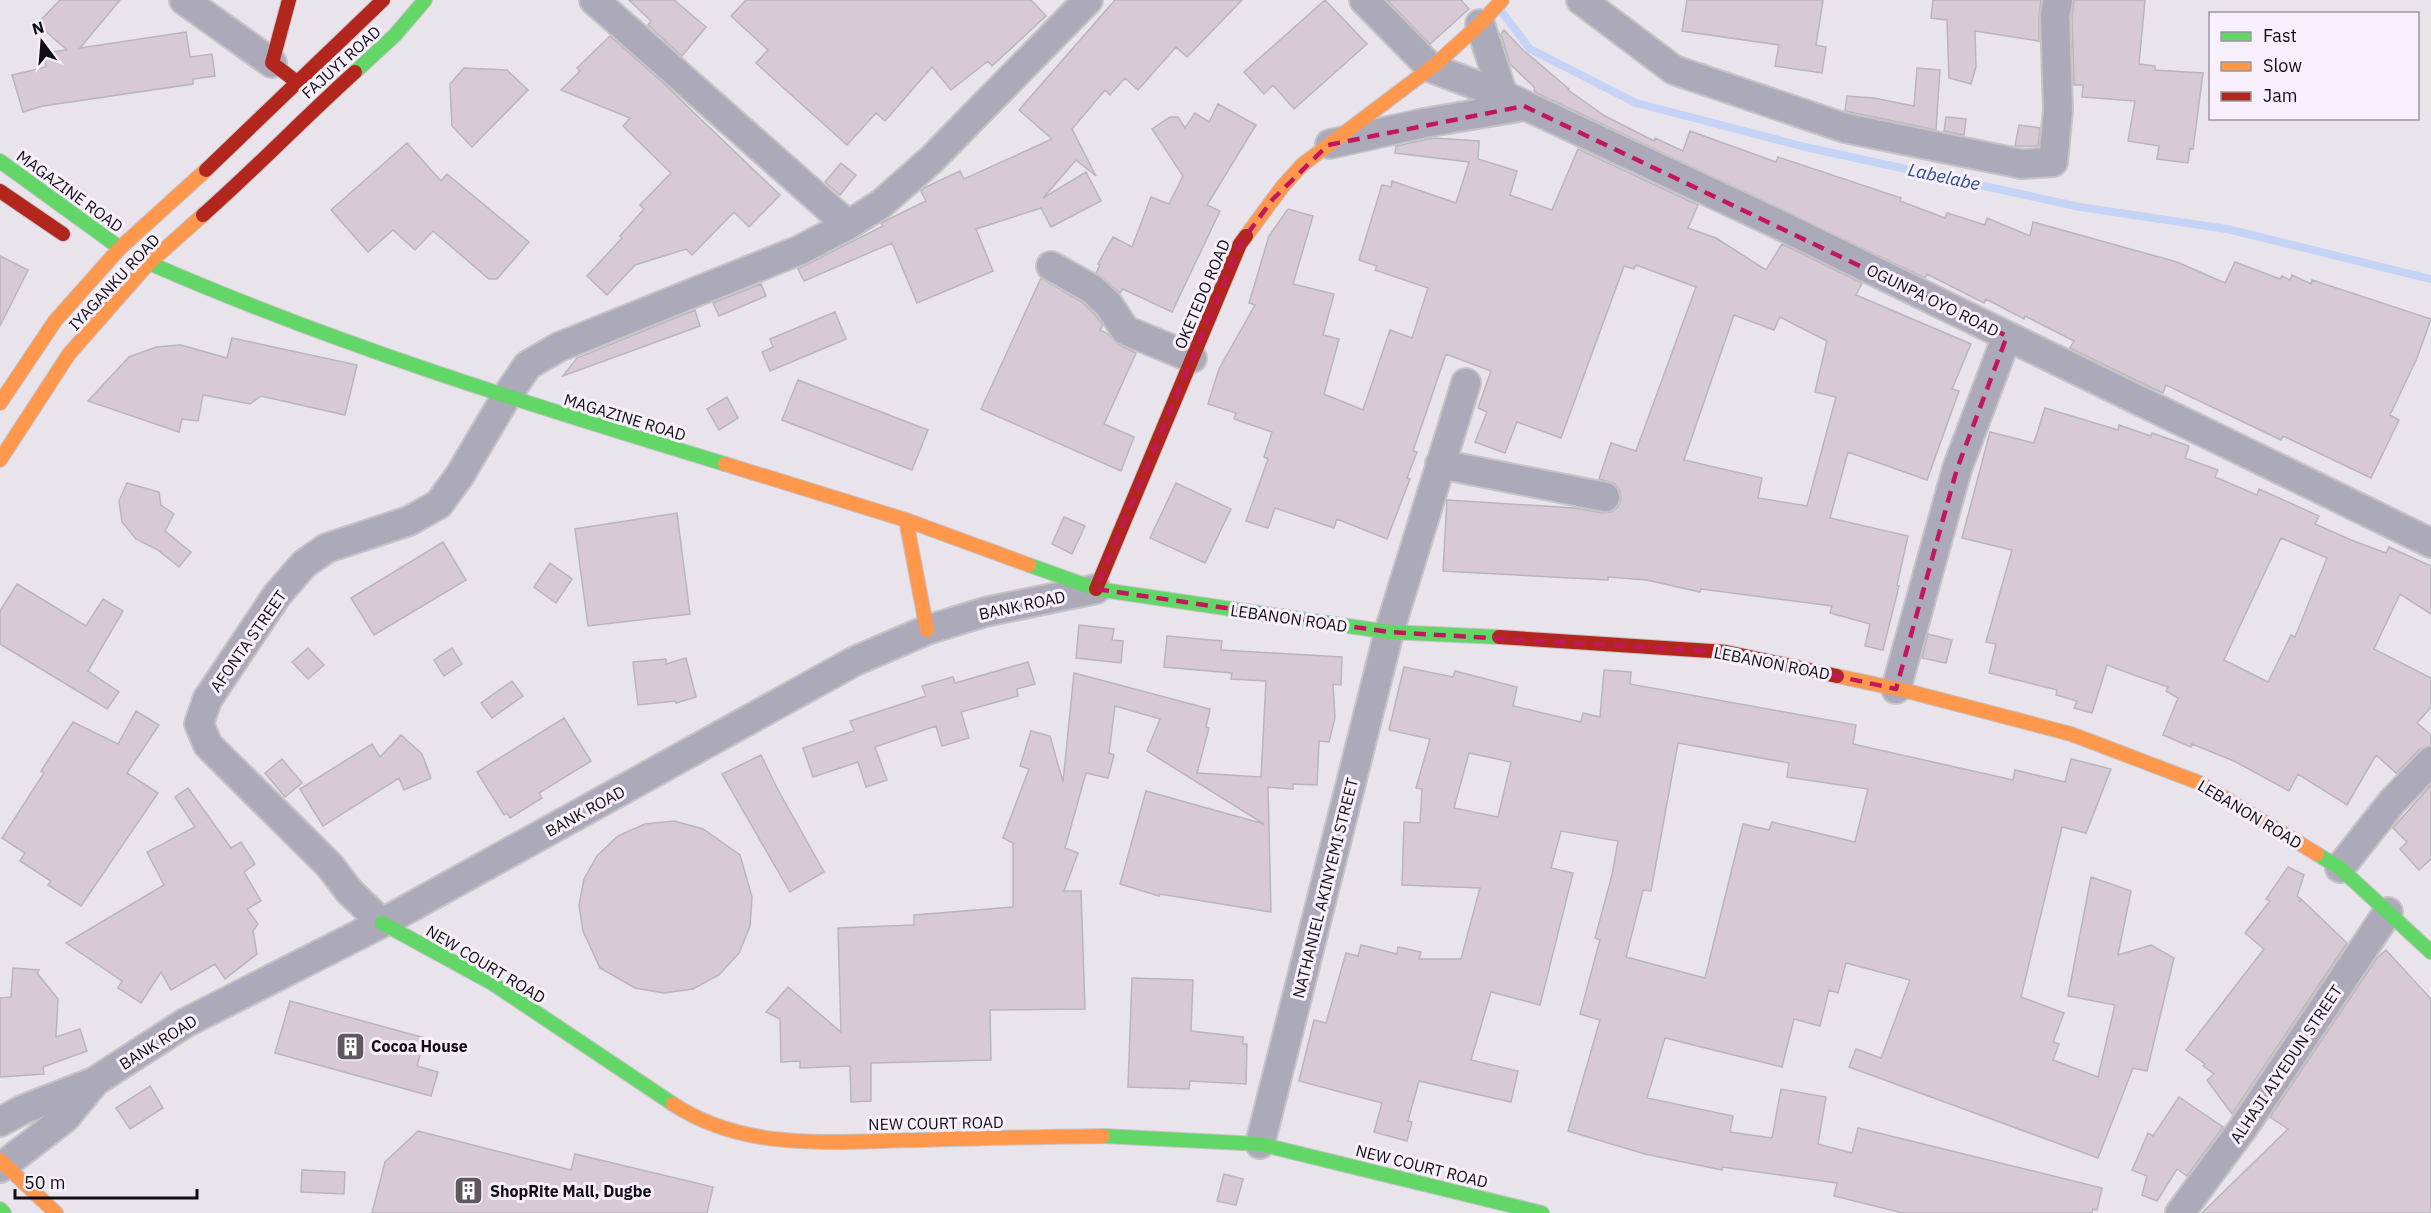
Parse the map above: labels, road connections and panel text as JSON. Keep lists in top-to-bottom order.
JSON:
{
  "streets": {
    "main road": [
      "FAJUYI ROAD",
      "MAGAZINE ROAD",
      "IYAGANKU ROAD",
      "OKETEDO ROAD",
      "LEBANON ROAD",
      "NEW COURT ROAD"
    ],
    "street": [
      "OGUNPA OYO ROAD",
      "BANK ROAD",
      "AFONTA STREET",
      "NATHANIEL AKINYEMI STREET",
      "ALHAJI AIYEDUN STREET"
    ]
  },
  "crossings": [
    ["FAJUYI ROAD", "IYAGANKU ROAD"],
    ["MAGAZINE ROAD", "IYAGANKU ROAD"],
    ["MAGAZINE ROAD", "OKETEDO ROAD"],
    ["MAGAZINE ROAD", "BANK ROAD"],
    ["MAGAZINE ROAD", "LEBANON ROAD"],
    ["MAGAZINE ROAD", "AFONTA STREET"],
    ["OKETEDO ROAD", "OGUNPA OYO ROAD"],
    ["OKETEDO ROAD", "BANK ROAD"],
    ["OKETEDO ROAD", "LEBANON ROAD"],
    ["BANK ROAD", "LEBANON ROAD"],
    ["BANK ROAD", "AFONTA STREET"],
    ["BANK ROAD", "NEW COURT ROAD"],
    ["LEBANON ROAD", "NATHANIEL AKINYEMI STREET"],
    ["LEBANON ROAD", "ALHAJI AIYEDUN STREET"],
    ["AFONTA STREET", "NEW COURT ROAD"],
    ["NATHANIEL AKINYEMI STREET", "NEW COURT ROAD"]
  ],
  "water": ["Labelabe"],
  "places": {
    "building": ["Cocoa House", "ShopRite Mall, Dugbe"]
  },
  "legend": ["Fast", "Slow", "Jam"],
  "scale_bar": "50 m",
  "north": "top"
}
